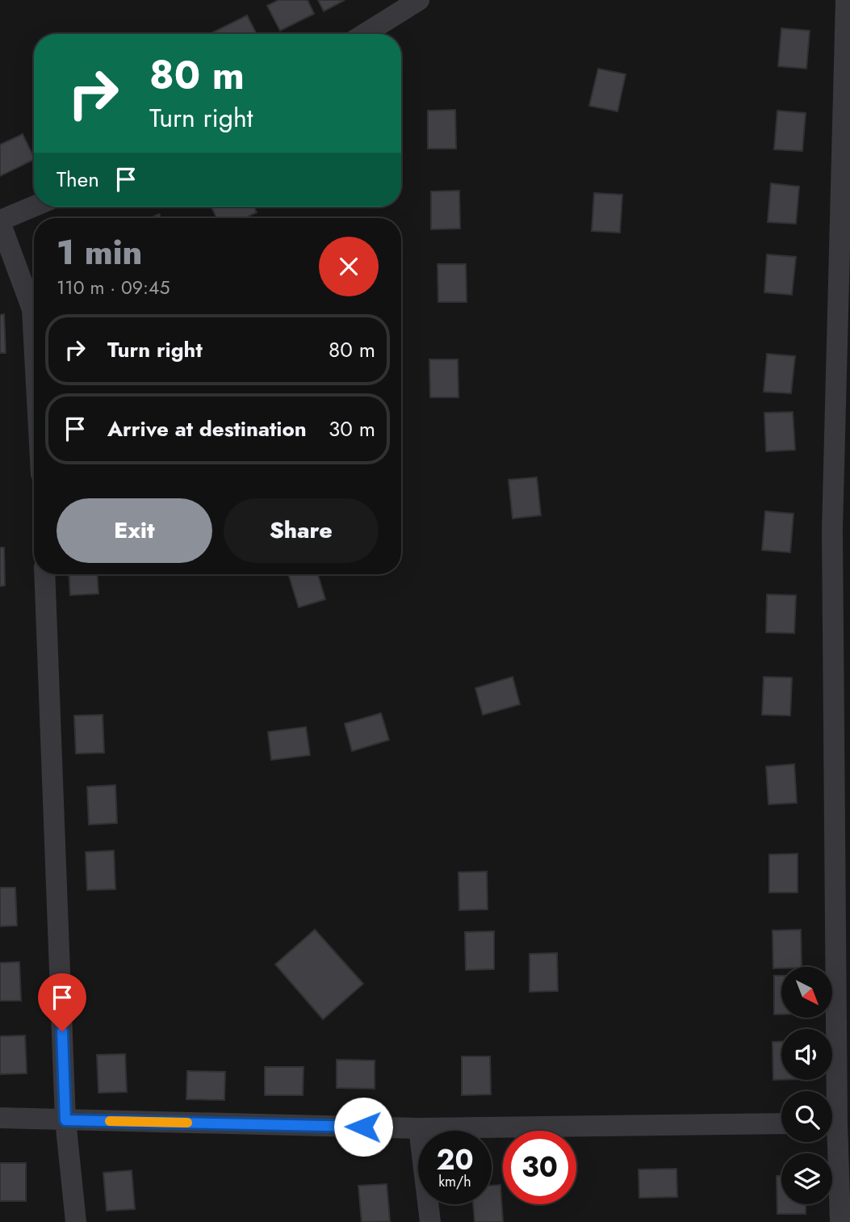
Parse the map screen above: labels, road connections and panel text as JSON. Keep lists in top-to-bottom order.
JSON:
{
  "north": "bottom right",
  "page": {
    "turn": ["80 m", "Turn right"],
    "then": "Then",
    "heading": ["1 min", "110 m · 09:45"],
    "list": [
      {
        "name": "Turn right",
        "value": "80 m"
      },
      {
        "name": "Arrive at destination",
        "value": "30 m"
      }
    ],
    "buttons": ["Exit", "Share"],
    "speed": "20 km/h",
    "limit": "30"
  }
}
